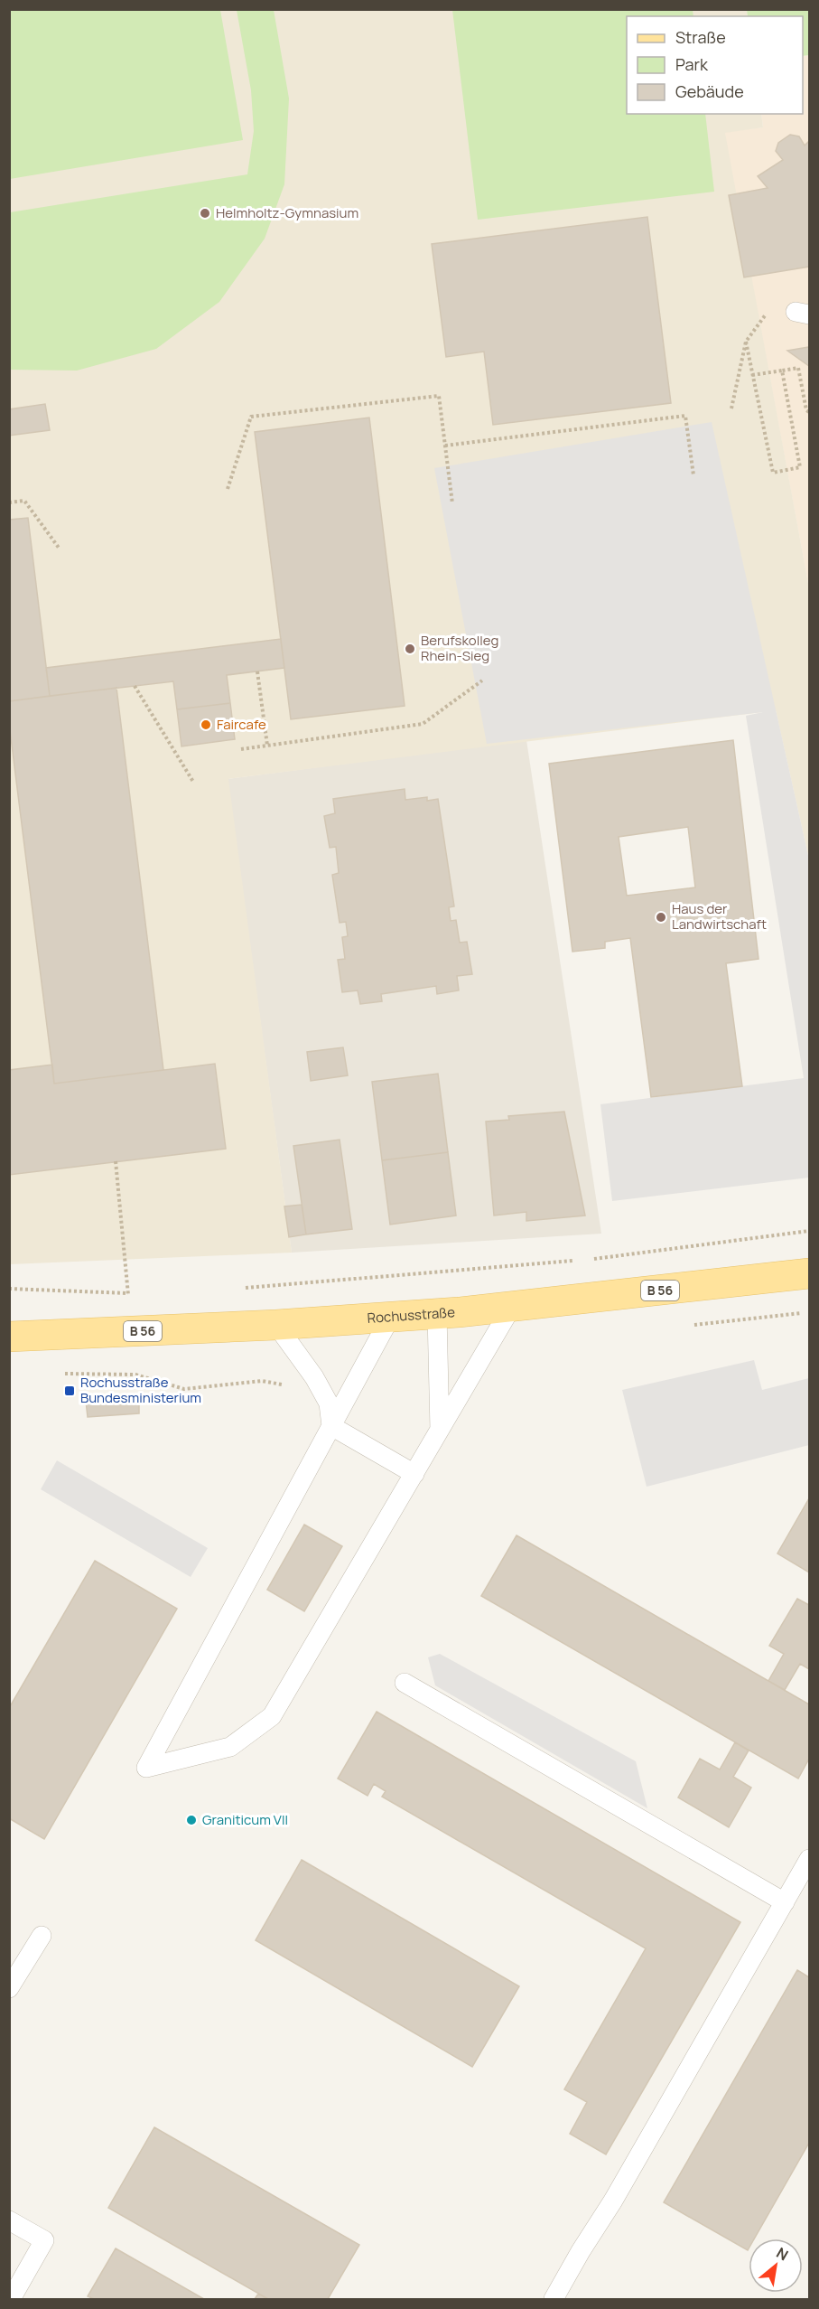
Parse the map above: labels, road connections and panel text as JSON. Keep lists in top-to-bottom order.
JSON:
{
  "streets": {
    "main road": ["B 56", "Rochusstraße"]
  },
  "places": {
    "other": [
      "Helmholtz-Gymnasium",
      "Berufskolleg Rhein-Sieg",
      "Faircafe",
      "Haus der Landwirtschaft",
      "Graniticum VII"
    ],
    "transit": ["Rochusstraße Bundesministerium"]
  },
  "legend": ["Straße", "Park", "Gebäude"],
  "north": "top right"
}
